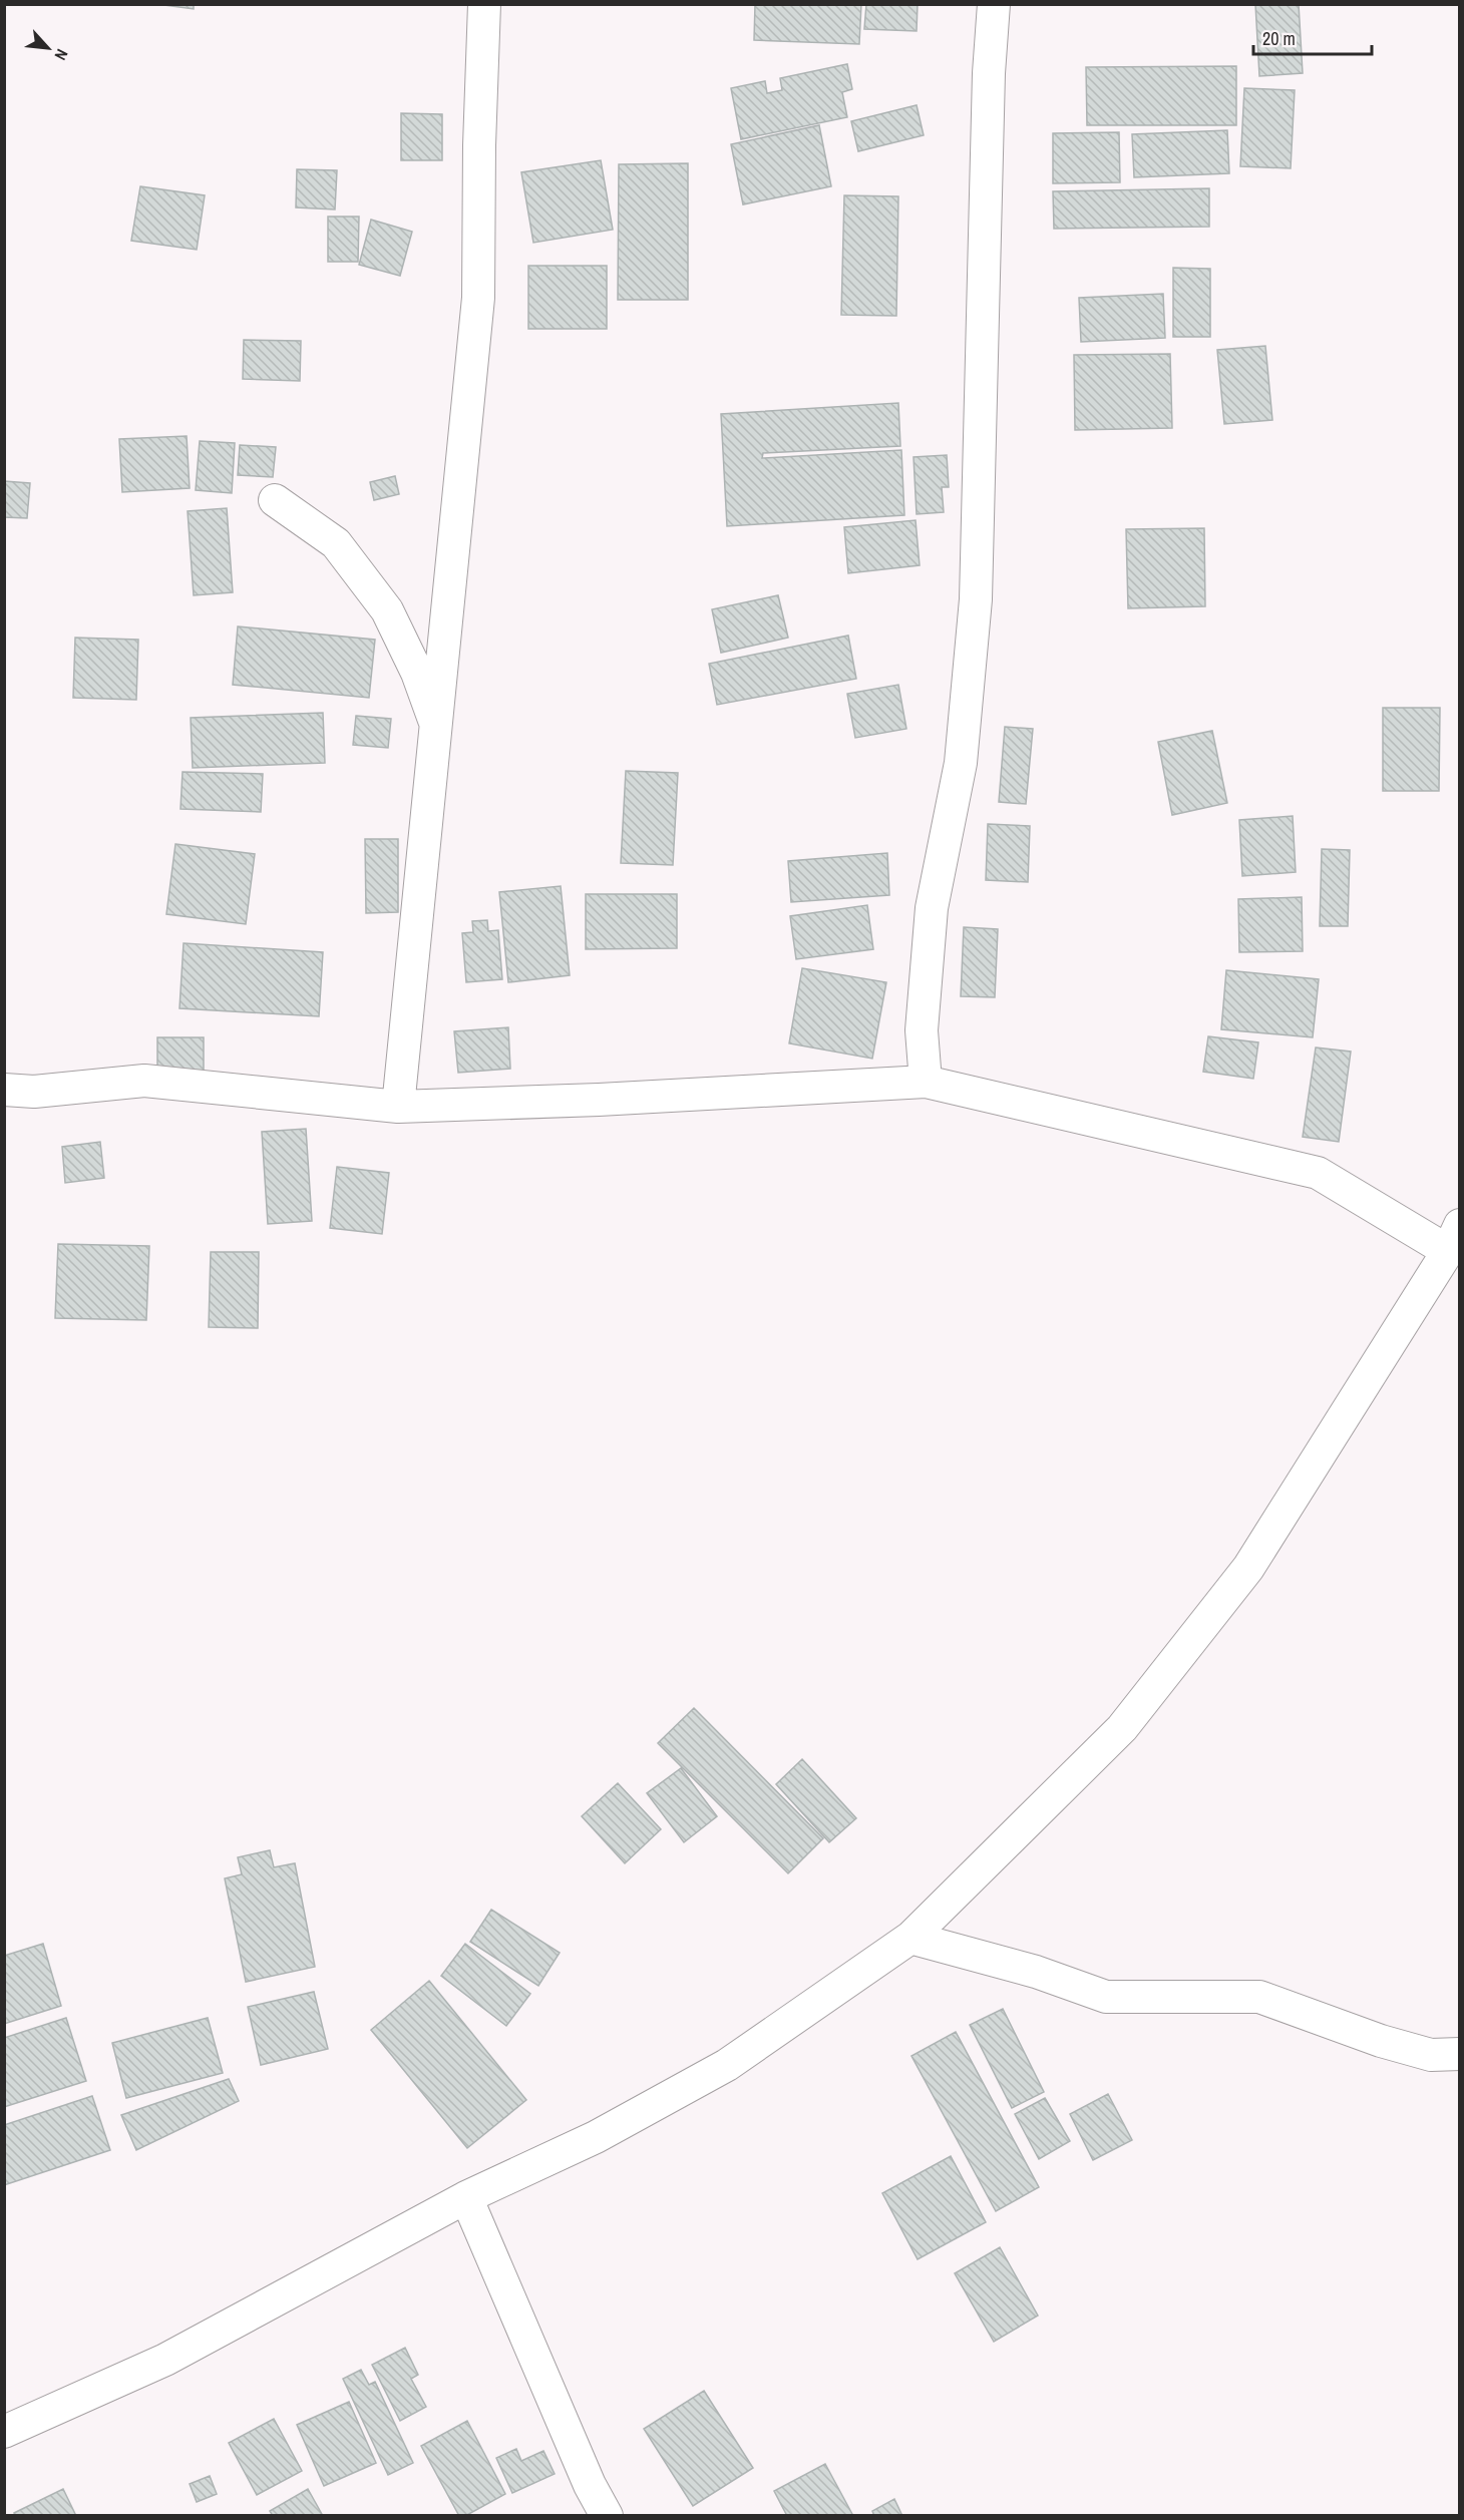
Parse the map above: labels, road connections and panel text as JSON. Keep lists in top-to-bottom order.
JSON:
{
  "scale_bar": "20 m",
  "north": "bottom right"
}
